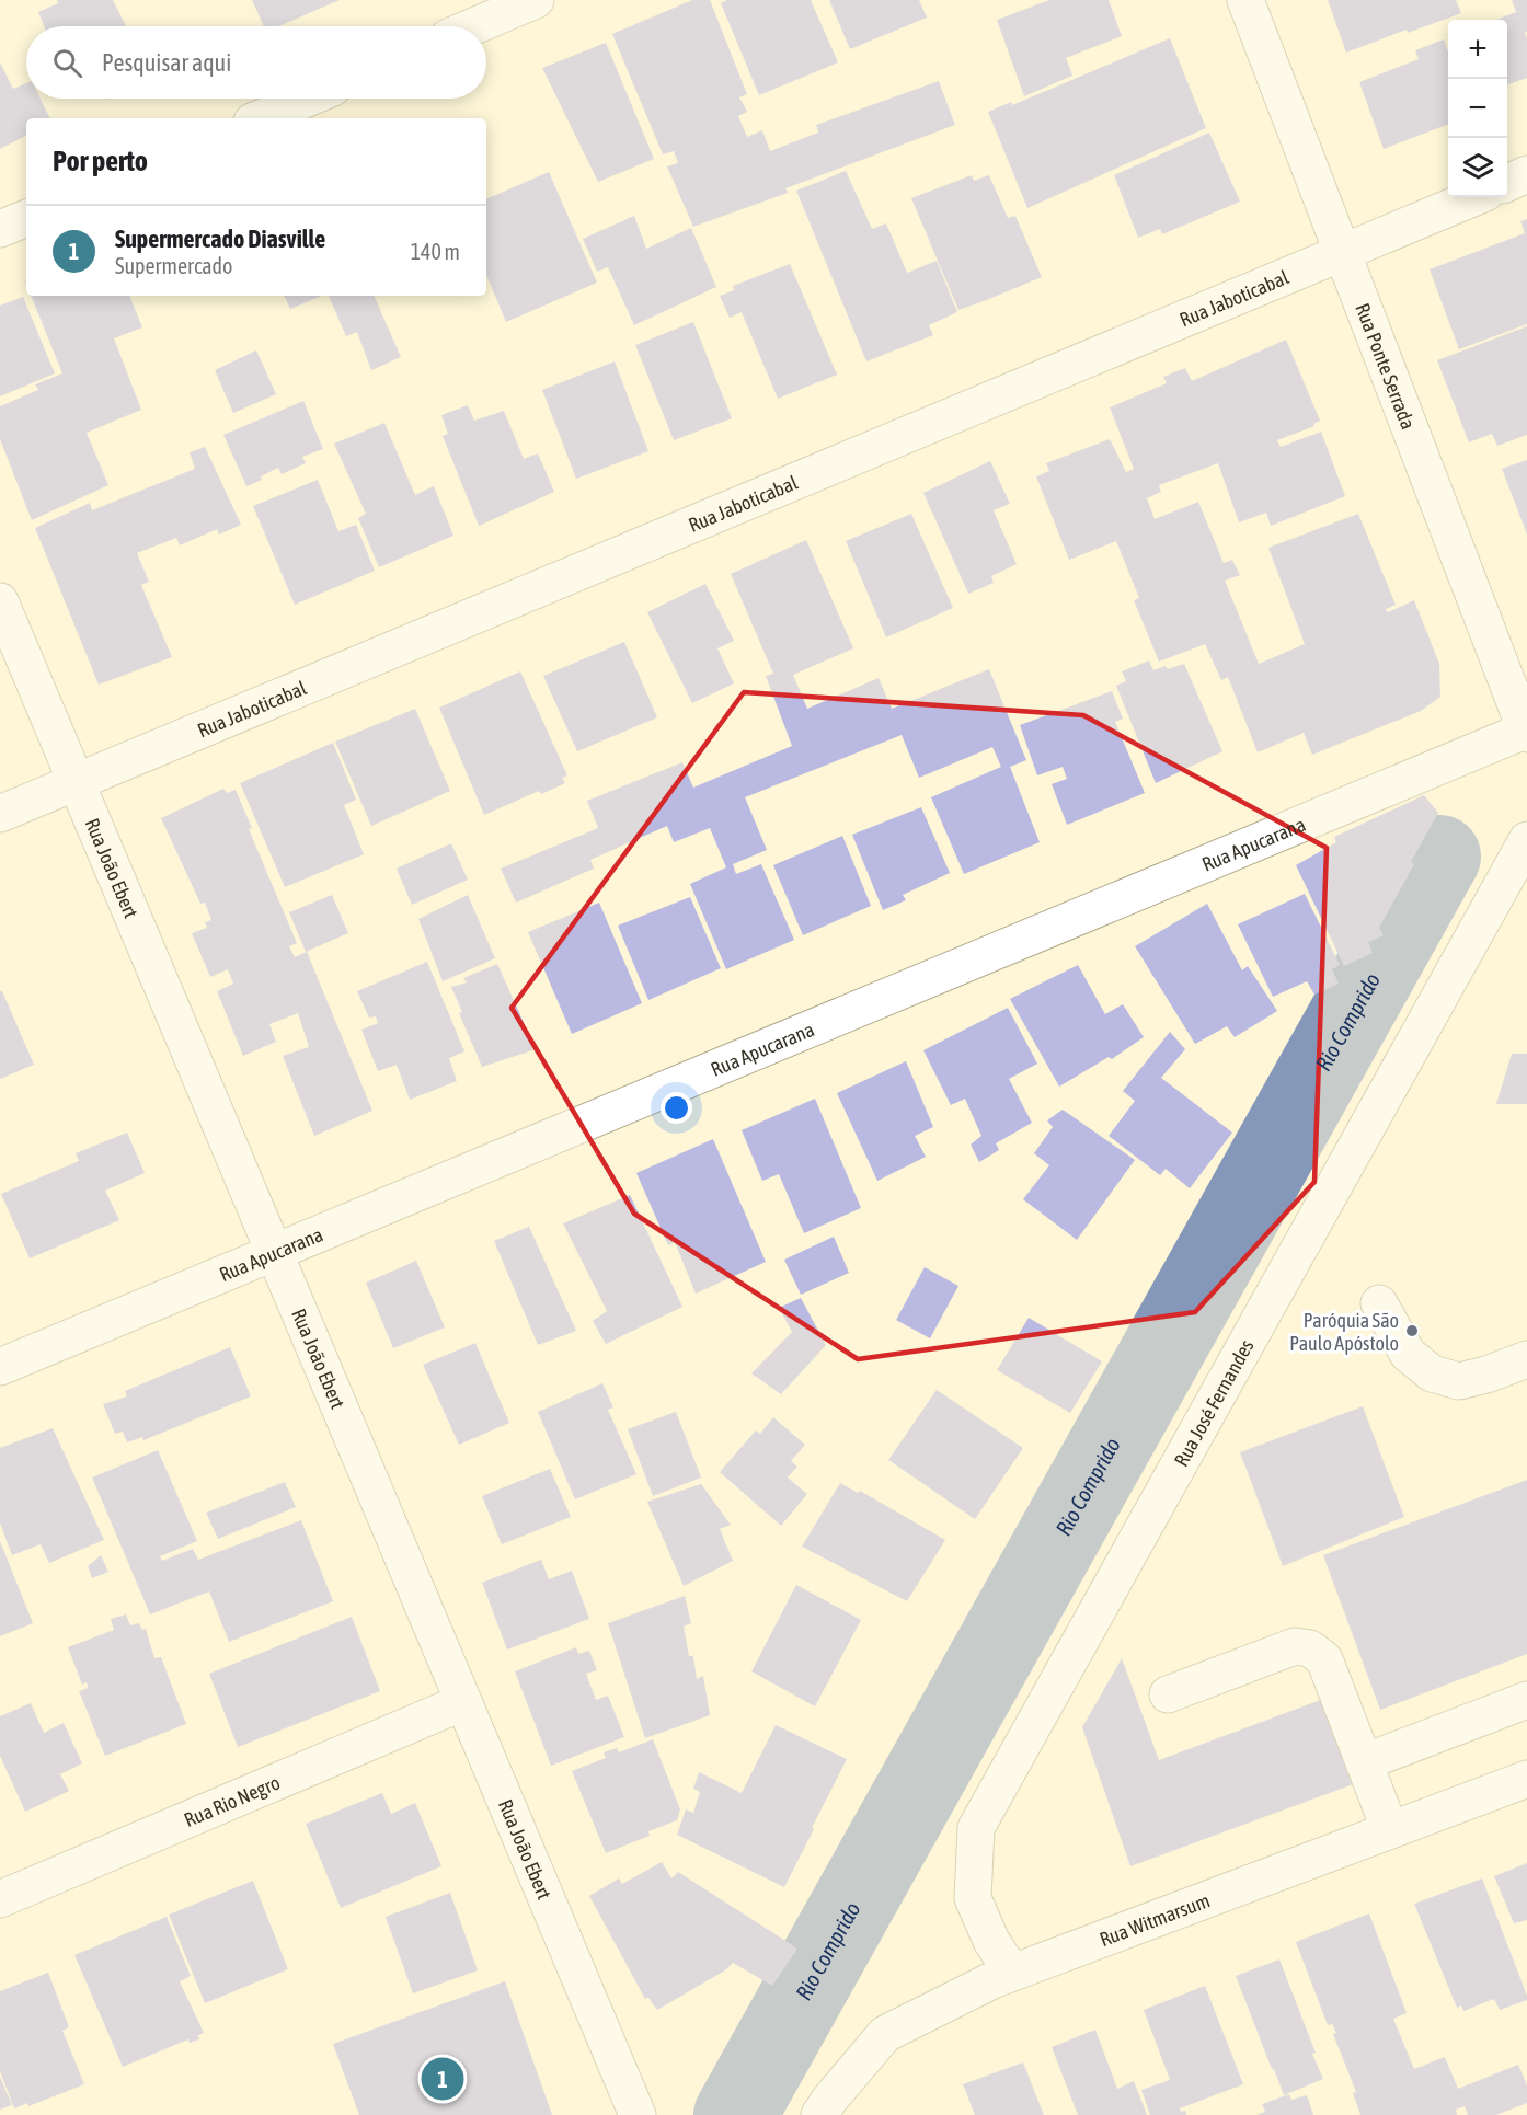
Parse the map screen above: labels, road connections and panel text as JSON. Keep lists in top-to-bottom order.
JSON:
{
  "streets": {
    "street": [
      "Rua Jaboticabal",
      "Rua Ponte Serrada",
      "Rua Apucarana",
      "Rua João Ebert",
      "Rua José Fernandes",
      "Rua Rio Negro",
      "Rua Witmarsum"
    ]
  },
  "crossings": [
    ["Rua Jaboticabal", "Rua Ponte Serrada"],
    ["Rua Jaboticabal", "Rua João Ebert"],
    ["Rua Ponte Serrada", "Rua Apucarana"],
    ["Rua Apucarana", "Rua João Ebert"],
    ["Rua João Ebert", "Rua Rio Negro"],
    ["Rua José Fernandes", "Rua Witmarsum"]
  ],
  "water": ["Rio Comprido"],
  "places": ["Paróquia São Paulo Apóstolo"],
  "page": {
    "map_buttons": ["+", "−"],
    "search": "Pesquisar aqui",
    "heading": "Por perto",
    "list": [
      {
        "mark": "1",
        "name": "Supermercado Diasville",
        "note": "Supermercado",
        "value": "140 m"
      }
    ],
    "pins": "1"
  }
}
